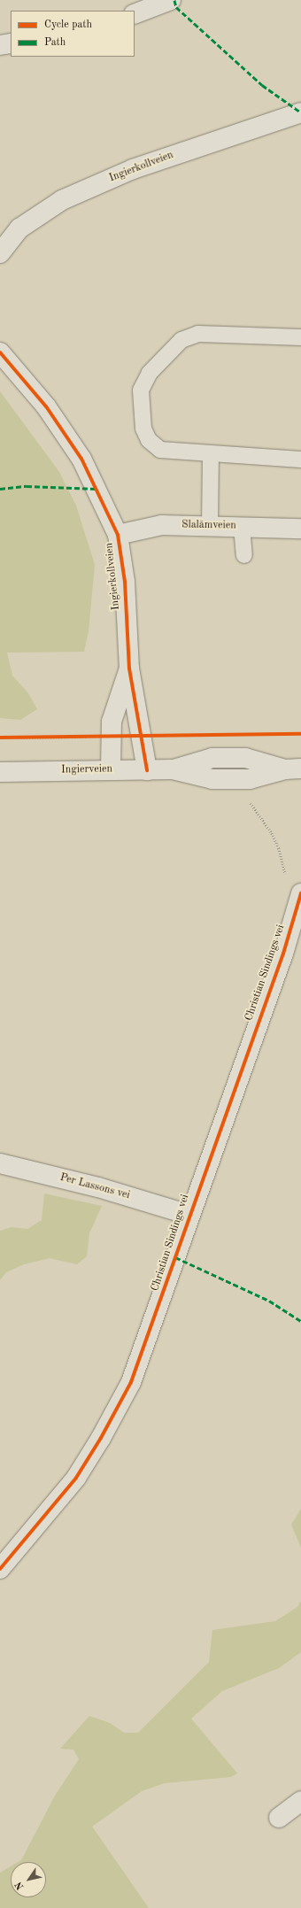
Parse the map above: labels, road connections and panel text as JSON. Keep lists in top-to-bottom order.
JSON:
{
  "streets": {
    "street": [
      "Ingierkollveien",
      "Slalåmveien",
      "Ingierveien",
      "Christian Sindings vei",
      "Per Lassons vei"
    ]
  },
  "crossings": [
    ["Ingierkollveien", "Slalåmveien"],
    ["Ingierkollveien", "Ingierveien"],
    ["Christian Sindings vei", "Per Lassons vei"]
  ],
  "legend": ["Cycle path", "Path"],
  "north": "bottom left"
}
